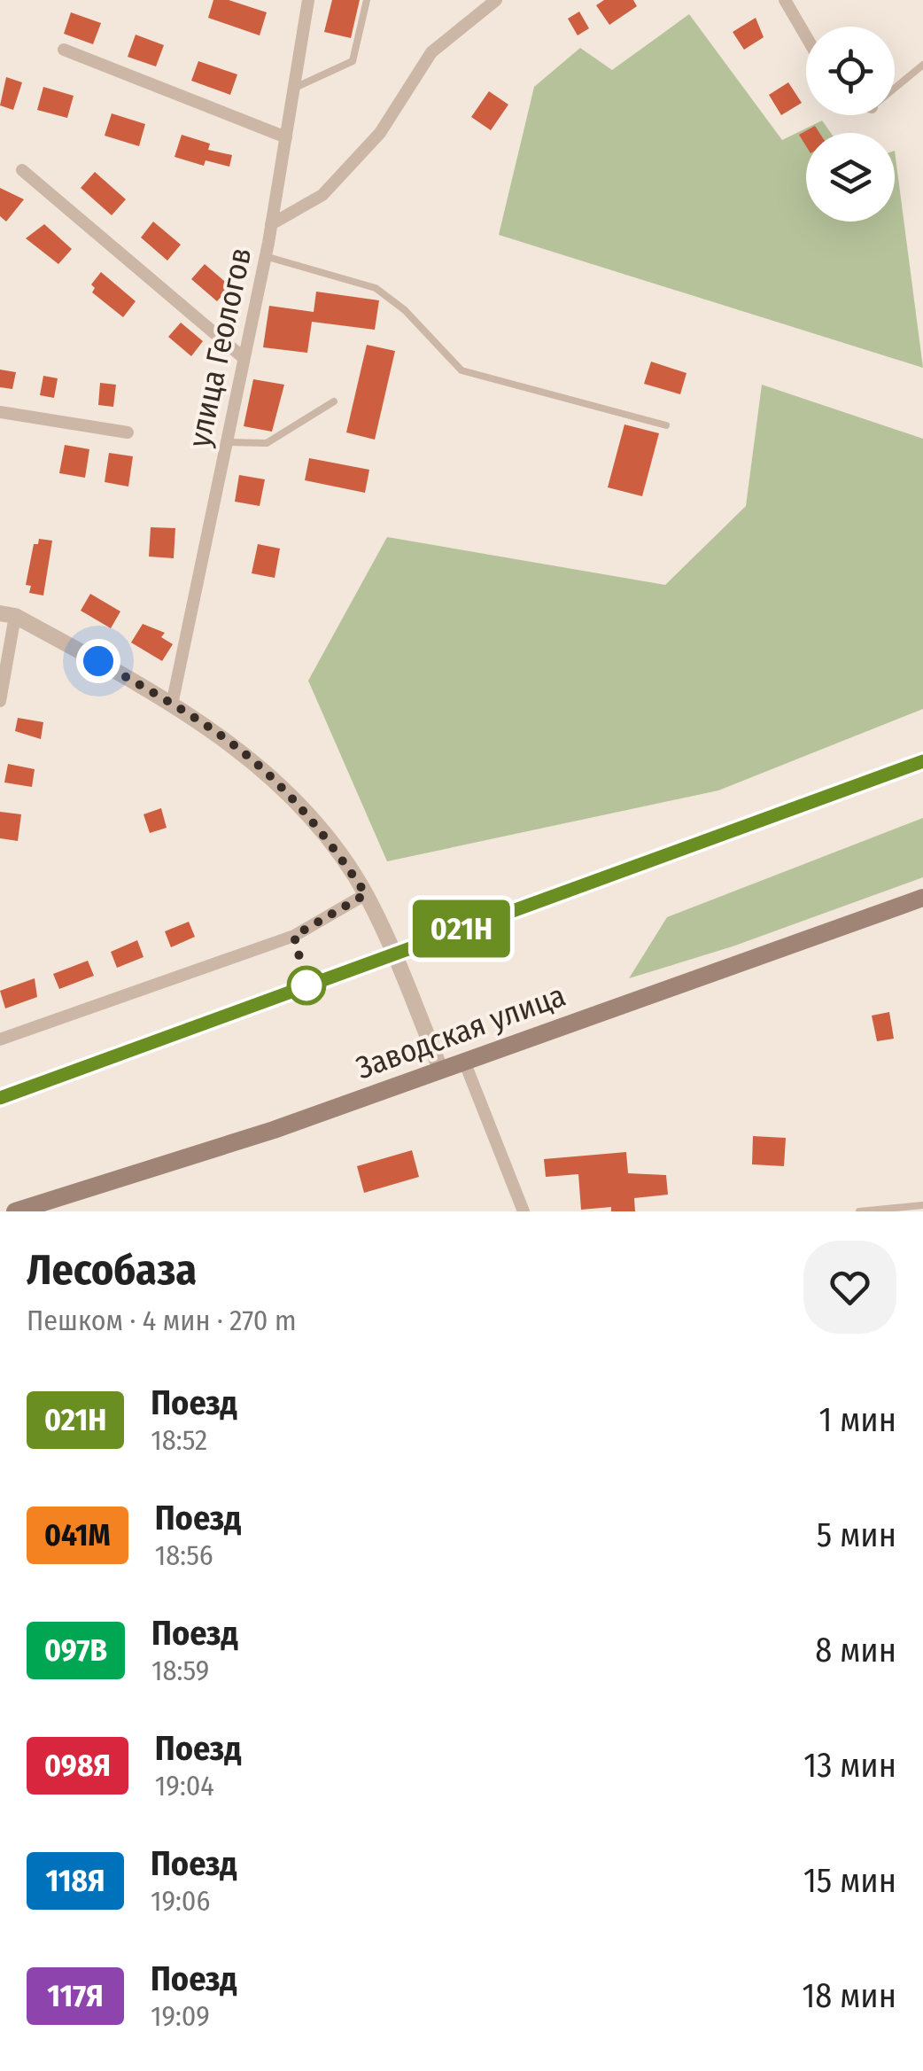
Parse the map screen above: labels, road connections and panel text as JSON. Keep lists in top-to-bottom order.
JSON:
{
  "streets": {
    "main road": ["Заводская улица"],
    "street": ["улица Геологов"]
  },
  "page": {
    "on_map": "021Н",
    "heading": ["Лесобаза", "Пешком · 4 мин · 270 m"],
    "list": [
      {
        "mark": "021Н",
        "name": "Поезд",
        "note": "18:52",
        "value": "1 мин"
      },
      {
        "mark": "041М",
        "name": "Поезд",
        "note": "18:56",
        "value": "5 мин"
      },
      {
        "mark": "097В",
        "name": "Поезд",
        "note": "18:59",
        "value": "8 мин"
      },
      {
        "mark": "098Я",
        "name": "Поезд",
        "note": "19:04",
        "value": "13 мин"
      },
      {
        "mark": "118Я",
        "name": "Поезд",
        "note": "19:06",
        "value": "15 мин"
      },
      {
        "mark": "117Я",
        "name": "Поезд",
        "note": "19:09",
        "value": "18 мин"
      }
    ]
  }
}
